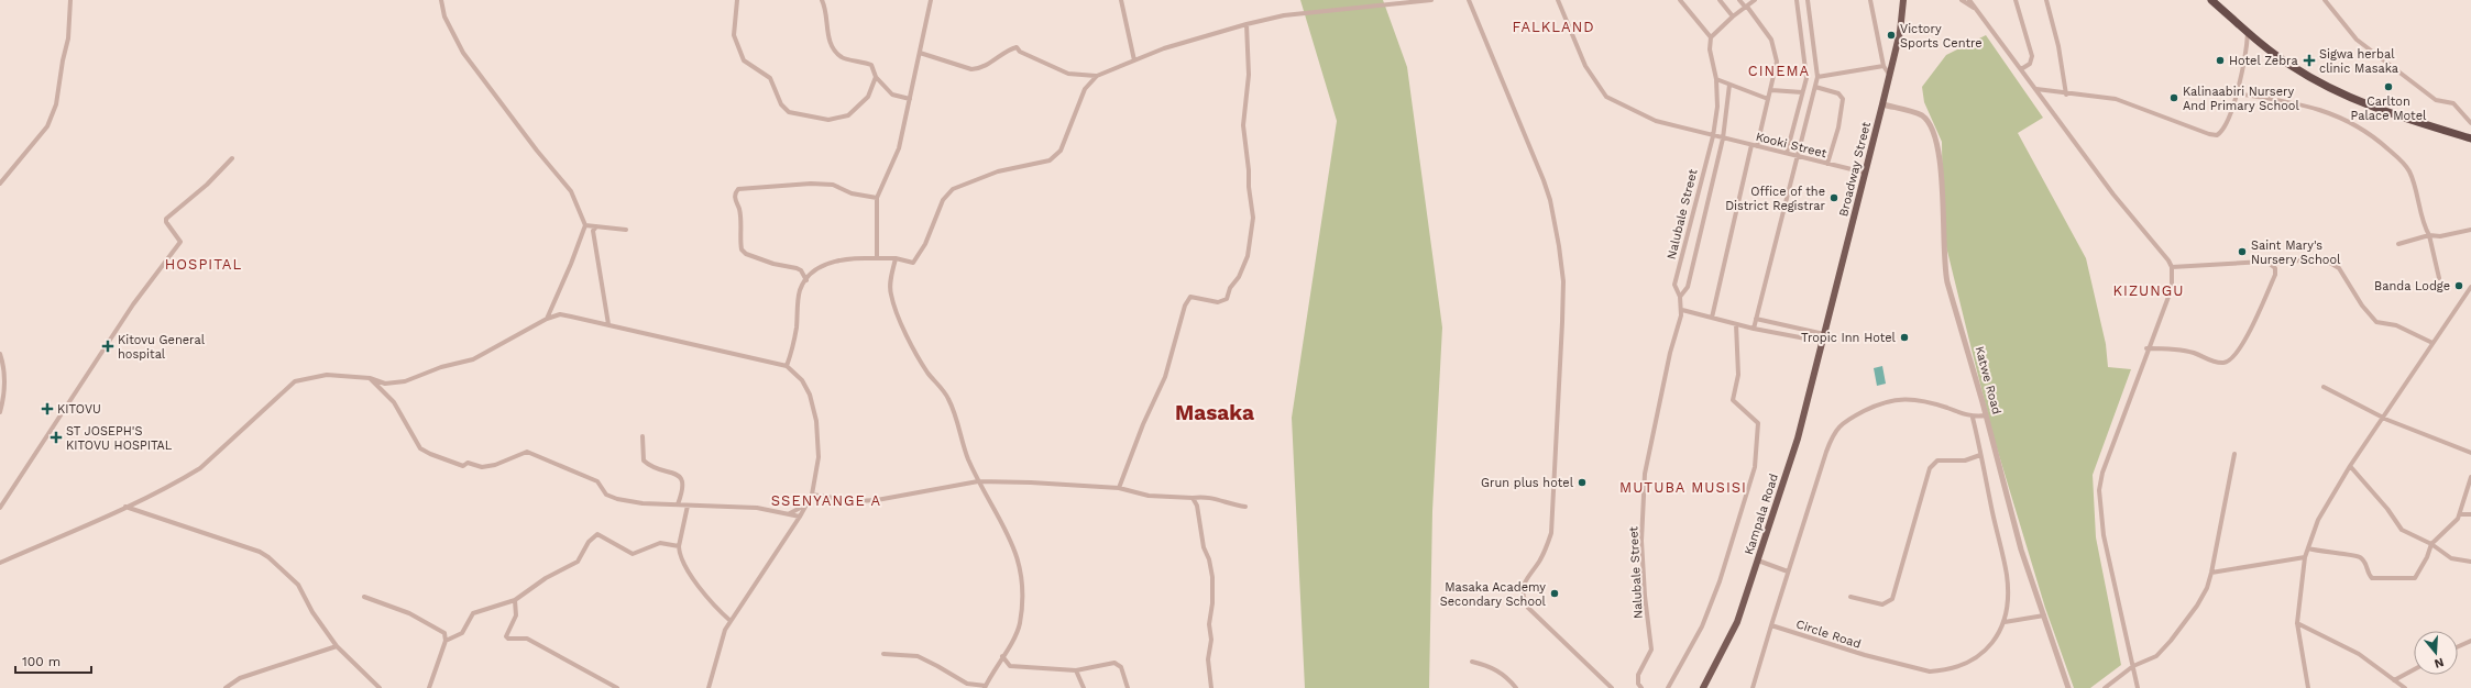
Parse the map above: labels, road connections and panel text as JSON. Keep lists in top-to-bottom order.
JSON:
{
  "streets": {
    "main road": ["Broadway Street", "Kampala Road"],
    "street": [
      "Kooki Street",
      "Nalubale Street",
      "Katwe Road",
      "Circle Road"
    ]
  },
  "crossings": [
    ["Kooki Street", "Broadway Street"],
    ["Kooki Street", "Nalubale Street"],
    ["Broadway Street", "Katwe Road"],
    ["Broadway Street", "Kampala Road"]
  ],
  "districts": [
    "FALKLAND",
    "CINEMA",
    "HOSPITAL",
    "KIZUNGU",
    "Masaka",
    "MUTUBA MUSISI",
    "SSENYANGE A"
  ],
  "places": {
    "other": [
      "Victory Sports Centre",
      "Hotel Zebra",
      "Carlton Palace Motel",
      "Kalinaabiri Nursery And Primary School",
      "Office of the District Registrar",
      "Saint Mary's Nursery School",
      "Banda Lodge",
      "Tropic Inn Hotel",
      "Grun plus hotel",
      "Masaka Academy Secondary School"
    ],
    "health": [
      "Sigwa herbal clinic Masaka",
      "Kitovu General hospital",
      "KITOVU",
      "ST JOSEPH'S KITOVU HOSPITAL"
    ]
  },
  "scale_bar": "100 m",
  "north": "bottom"
}
